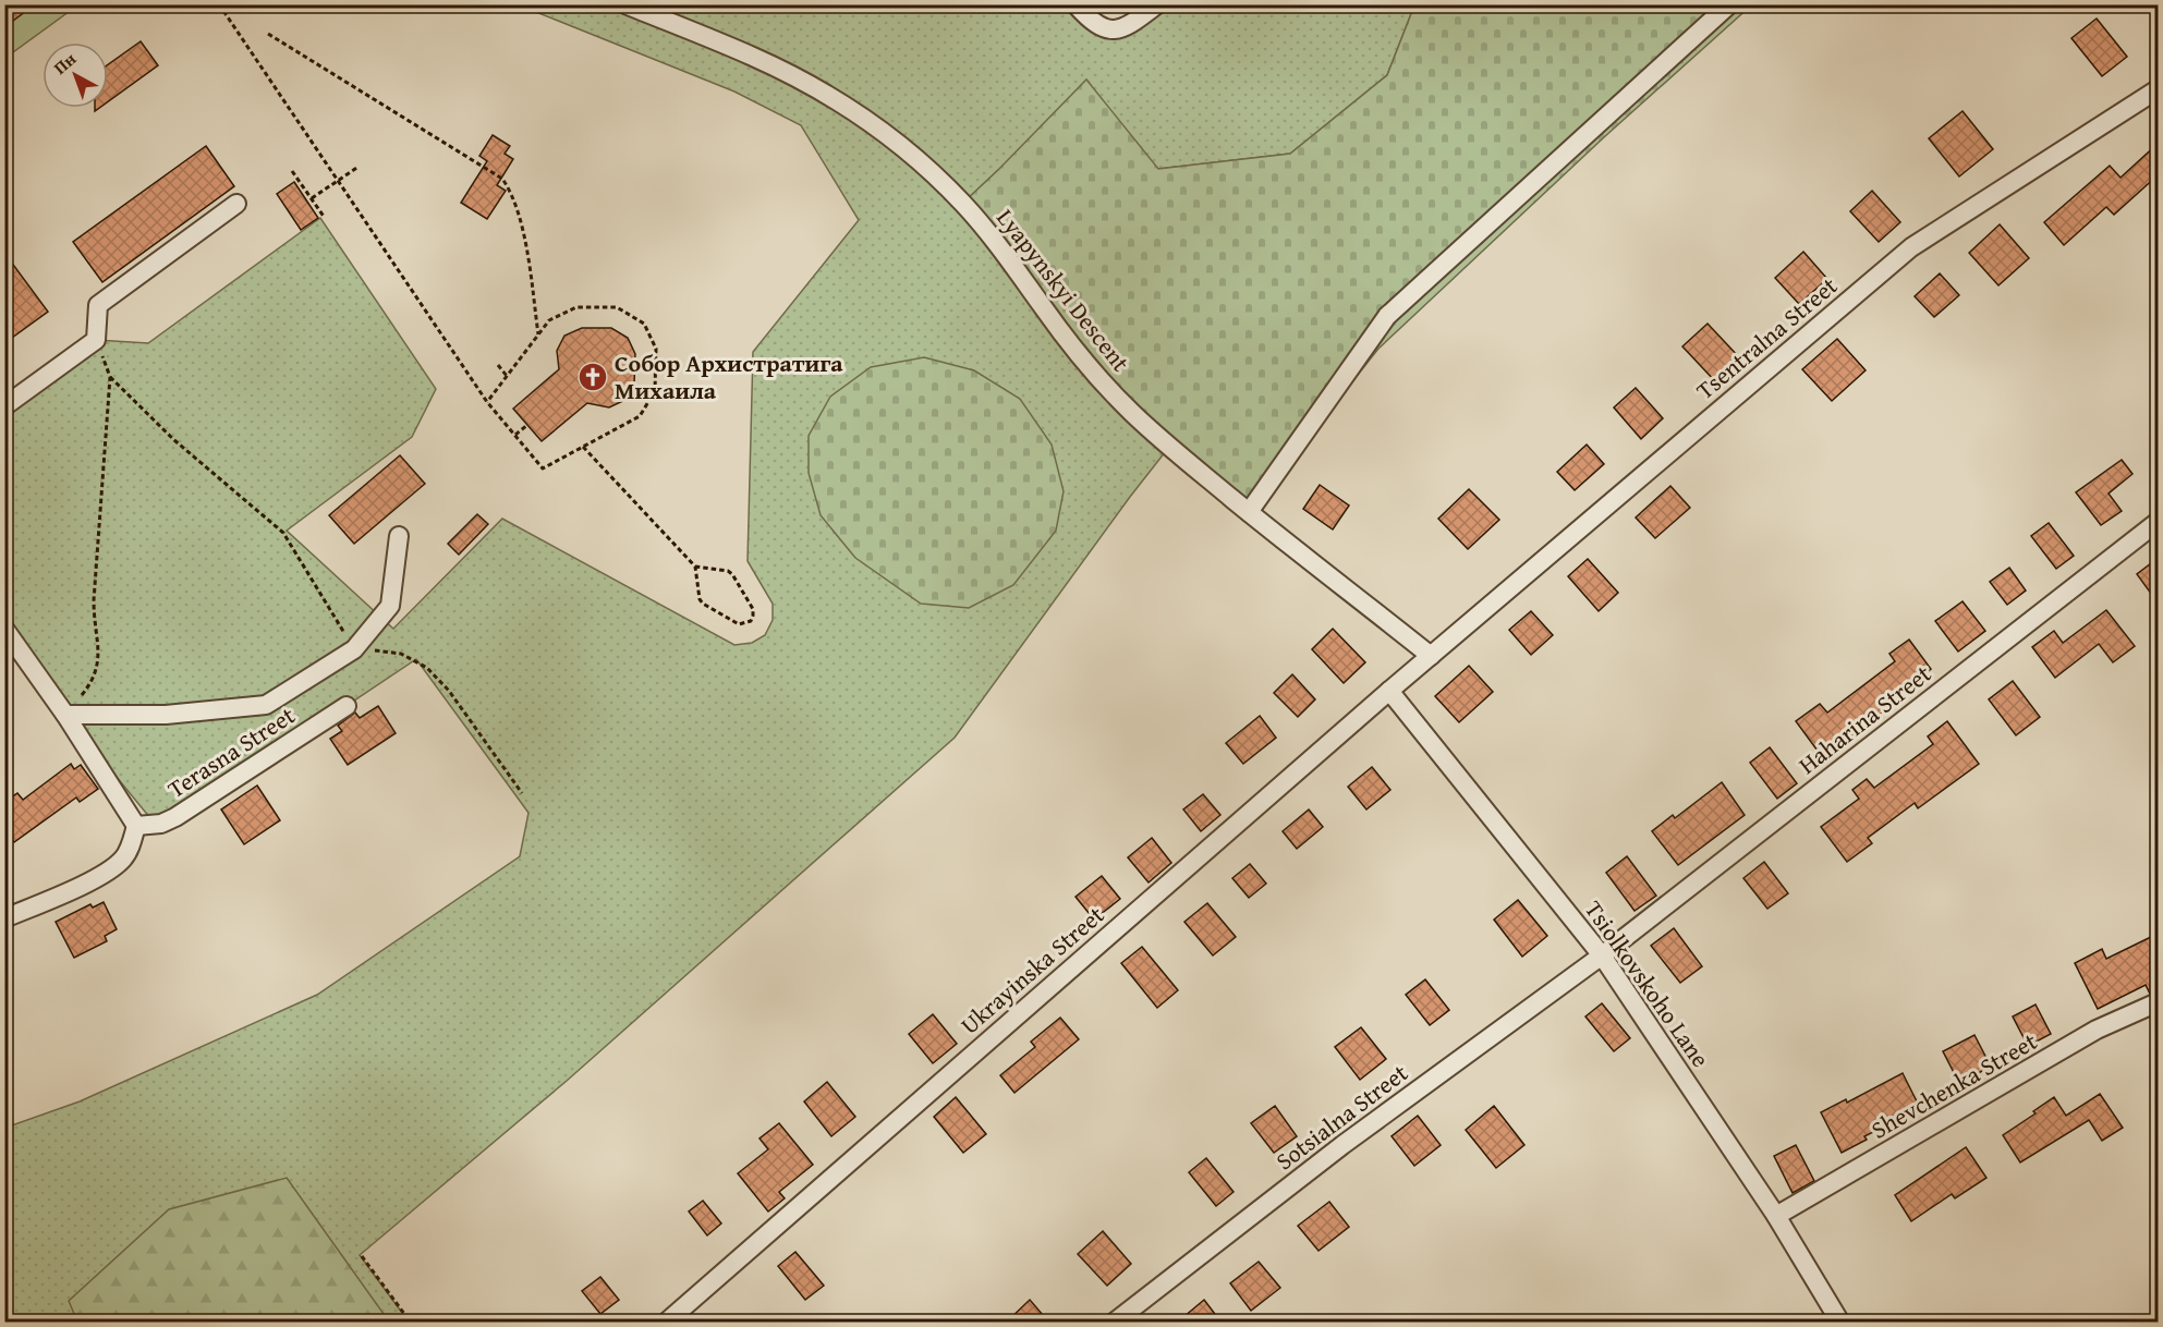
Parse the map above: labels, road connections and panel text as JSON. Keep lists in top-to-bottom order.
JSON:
{
  "streets": {
    "street": [
      "Lyapynskyi Descent",
      "Tsentralna Street",
      "Haharina Street",
      "Terasna Street",
      "Ukrayinska Street",
      "Tsiolkovskoho Lane",
      "Shevchenka Street",
      "Sotsialna Street"
    ]
  },
  "crossings": [
    ["Lyapynskyi Descent", "Tsentralna Street"],
    ["Lyapynskyi Descent", "Ukrayinska Street"],
    ["Tsentralna Street", "Ukrayinska Street"],
    ["Haharina Street", "Tsiolkovskoho Lane"],
    ["Haharina Street", "Sotsialna Street"],
    ["Ukrayinska Street", "Tsiolkovskoho Lane"],
    ["Tsiolkovskoho Lane", "Shevchenka Street"],
    ["Tsiolkovskoho Lane", "Sotsialna Street"]
  ],
  "places": {
    "church": ["Собор Архистратига Михаила"]
  },
  "north": "top left"
}
